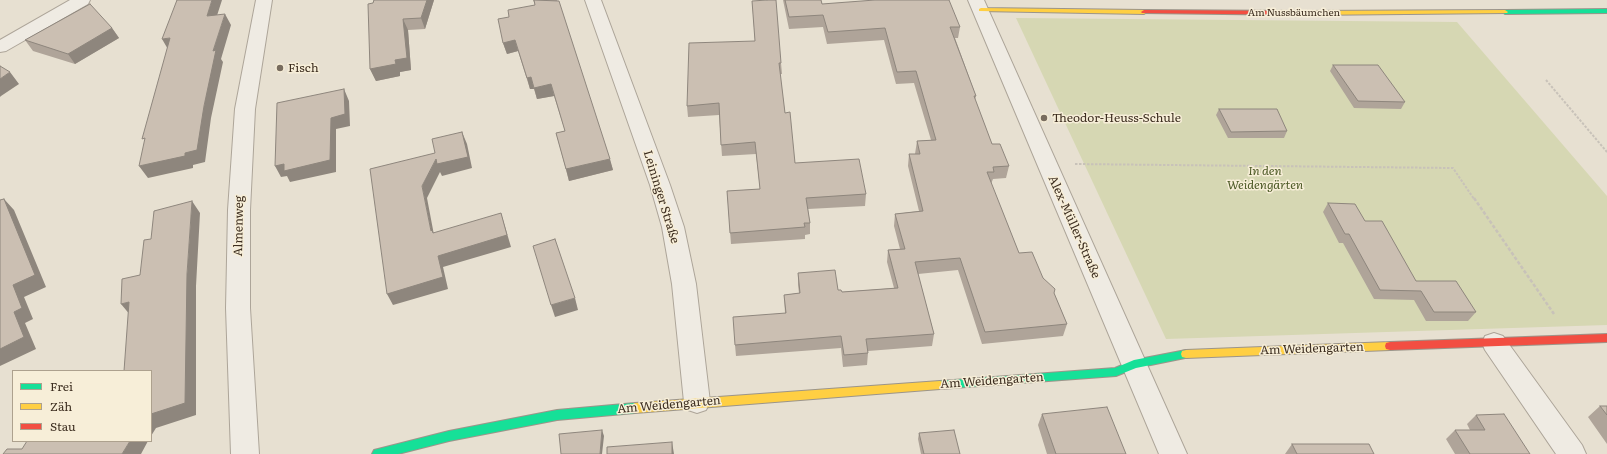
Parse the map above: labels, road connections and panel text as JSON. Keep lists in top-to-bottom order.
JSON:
{
  "streets": {
    "street": [
      "Am Nussbäumchen",
      "Leininger Straße",
      "Almenweg",
      "Alex-Müller-Straße",
      "Am Weidengarten"
    ]
  },
  "crossings": [
    ["Am Nussbäumchen", "Alex-Müller-Straße"],
    ["Leininger Straße", "Am Weidengarten"],
    ["Alex-Müller-Straße", "Am Weidengarten"]
  ],
  "parks": ["In den Weidengärten"],
  "places": ["Fisch", "Theodor-Heuss-Schule"],
  "legend": ["Frei", "Zäh", "Stau"]
}
